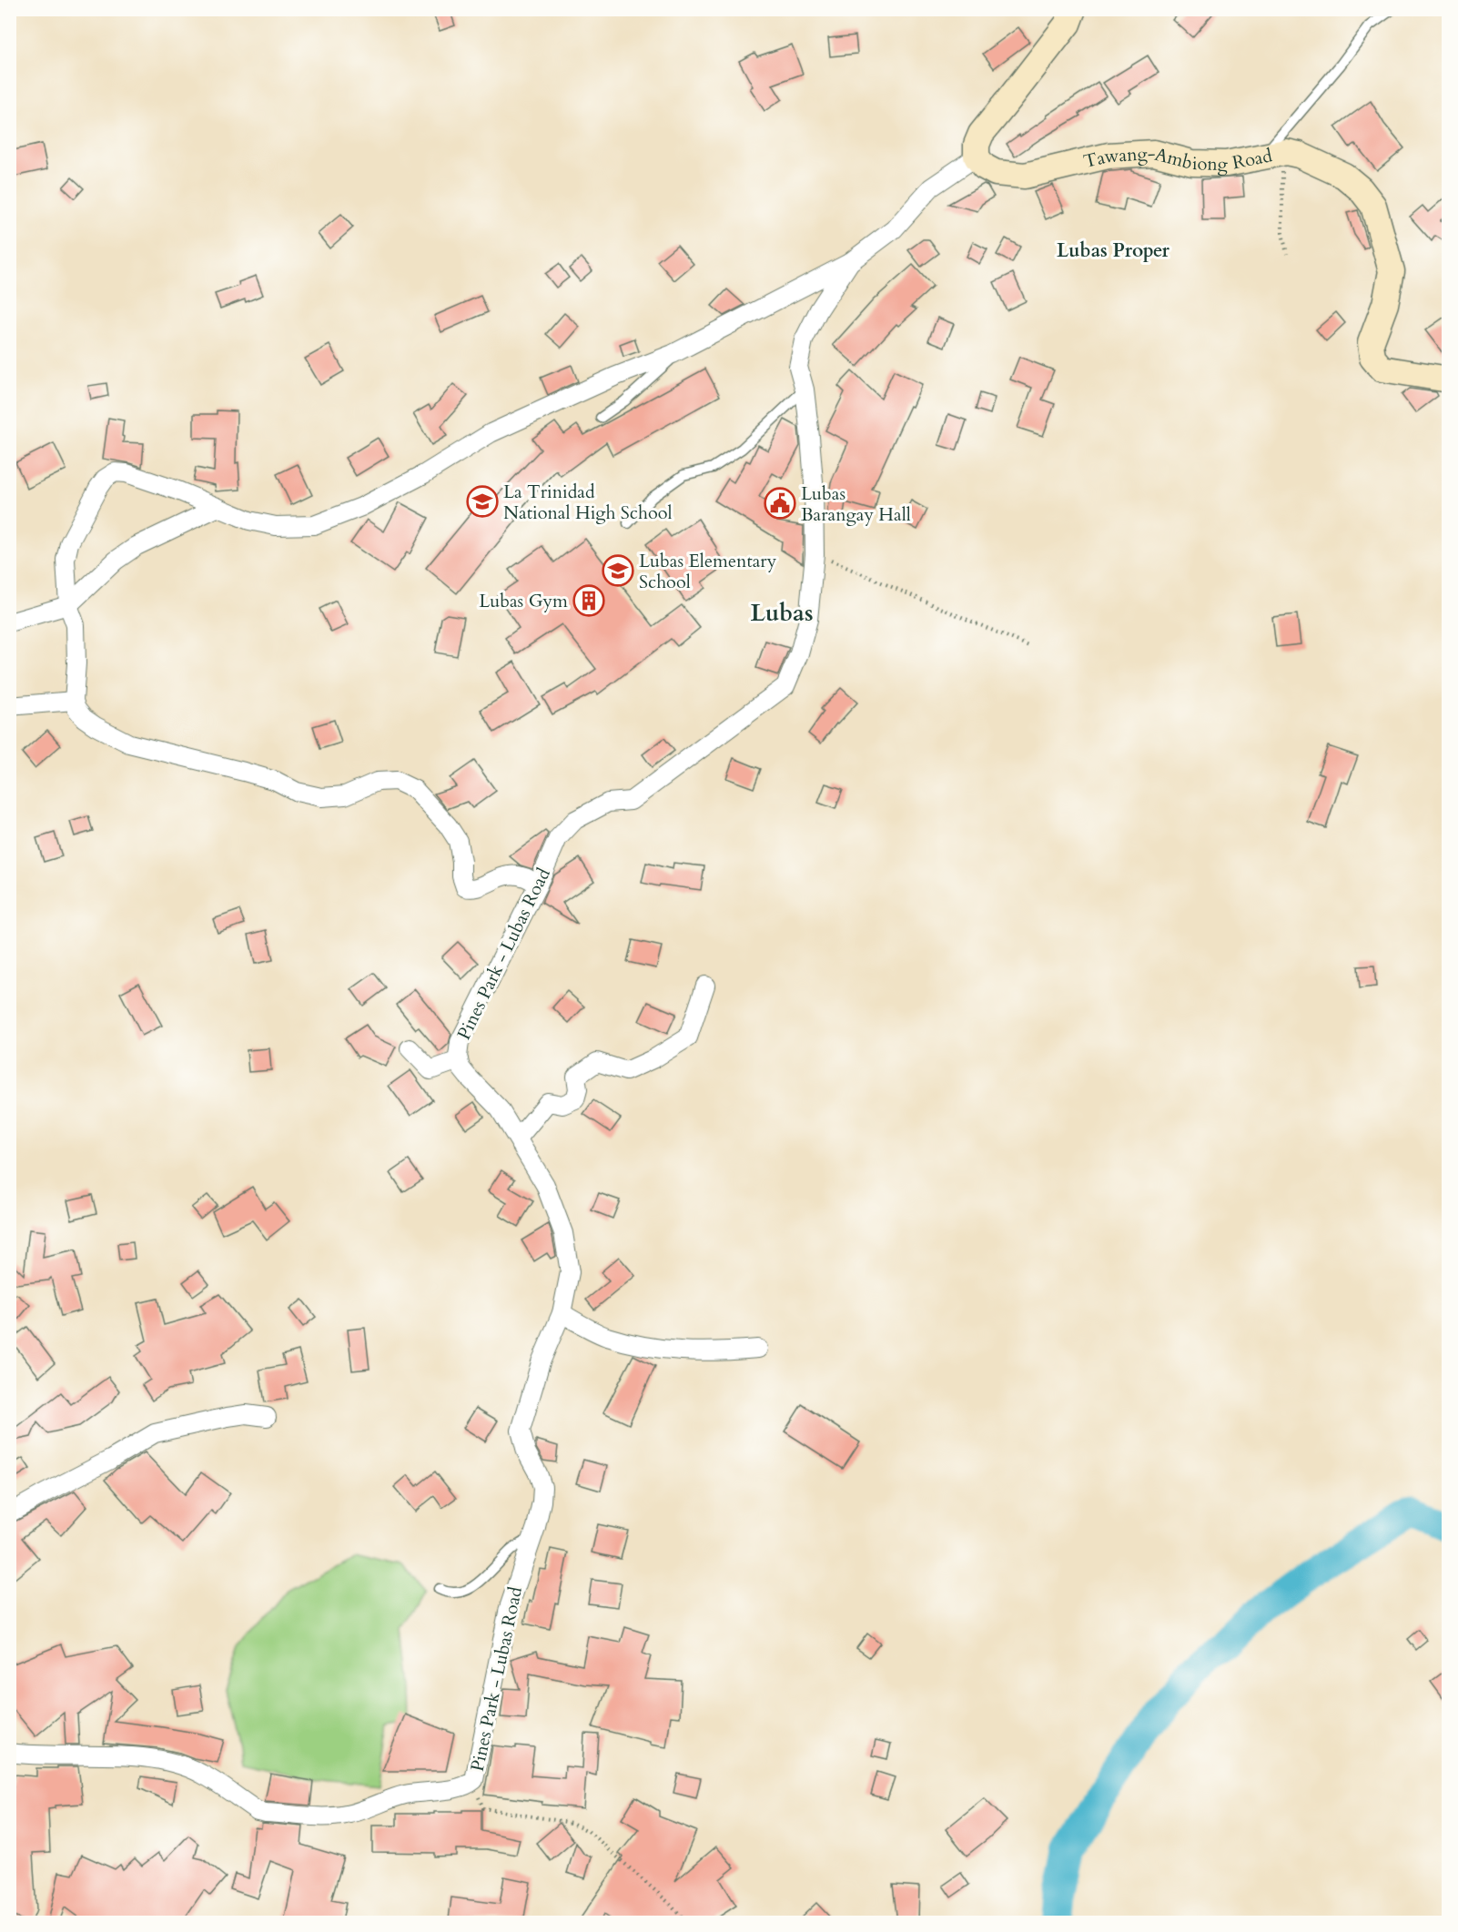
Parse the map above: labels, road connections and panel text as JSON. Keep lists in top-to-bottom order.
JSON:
{
  "streets": {
    "main road": ["Tawang-Ambiong Road"],
    "street": ["Pines Park - Lubas Road"]
  },
  "crossings": [
    ["Tawang-Ambiong Road", "Pines Park - Lubas Road"]
  ],
  "districts": ["Lubas Proper", "Lubas"],
  "places": {
    "school or university": ["La Trinidad National High School", "Lubas Elementary School"],
    "public building": ["Lubas Barangay Hall"],
    "building": ["Lubas Gym"]
  }
}
